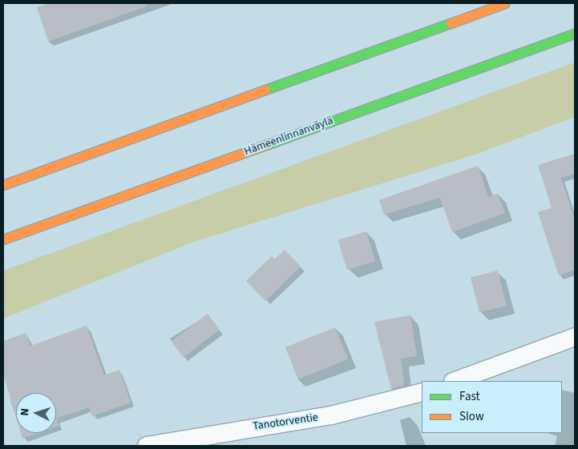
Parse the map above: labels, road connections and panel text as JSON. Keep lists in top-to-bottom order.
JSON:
{
  "streets": {
    "highway": ["Hämeenlinnanväylä"],
    "street": ["Tanotorventie"]
  },
  "legend": ["Fast", "Slow"],
  "north": "left"
}
